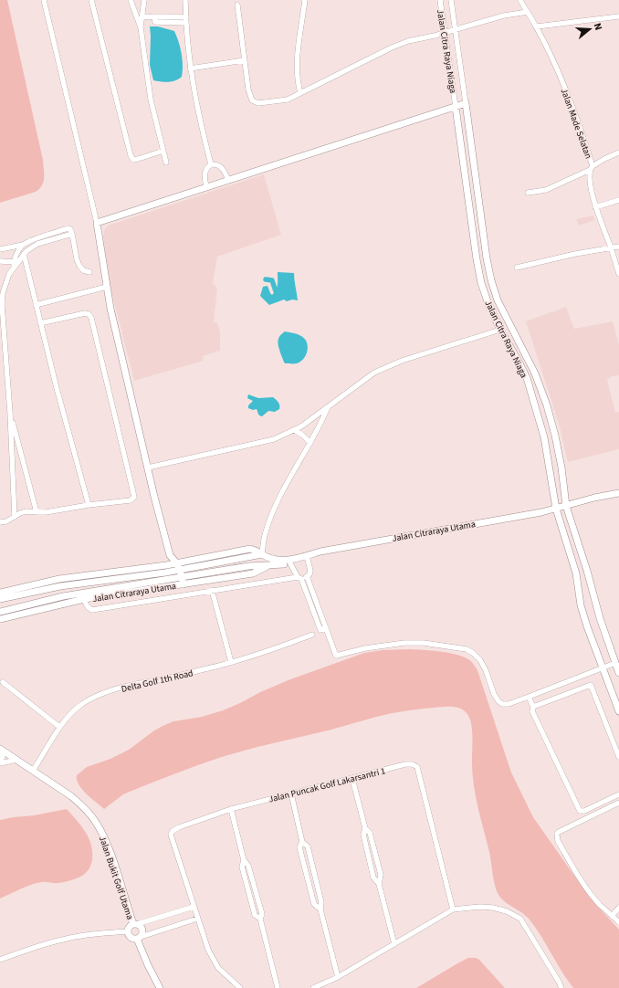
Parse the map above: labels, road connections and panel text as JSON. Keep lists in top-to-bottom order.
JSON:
{
  "streets": {
    "street": [
      "Jalan Citra Raya Niaga",
      "Jalan Made Selatan",
      "Jalan Citraraya Utama",
      "Delta Golf 1th Road",
      "Jalan Puncak Golf Lakarsantri 1",
      "Jalan Bukit Golf Utama"
    ]
  },
  "crossings": [
    ["Jalan Citra Raya Niaga", "Jalan Citraraya Utama"],
    ["Delta Golf 1th Road", "Jalan Bukit Golf Utama"]
  ],
  "north": "right"
}
